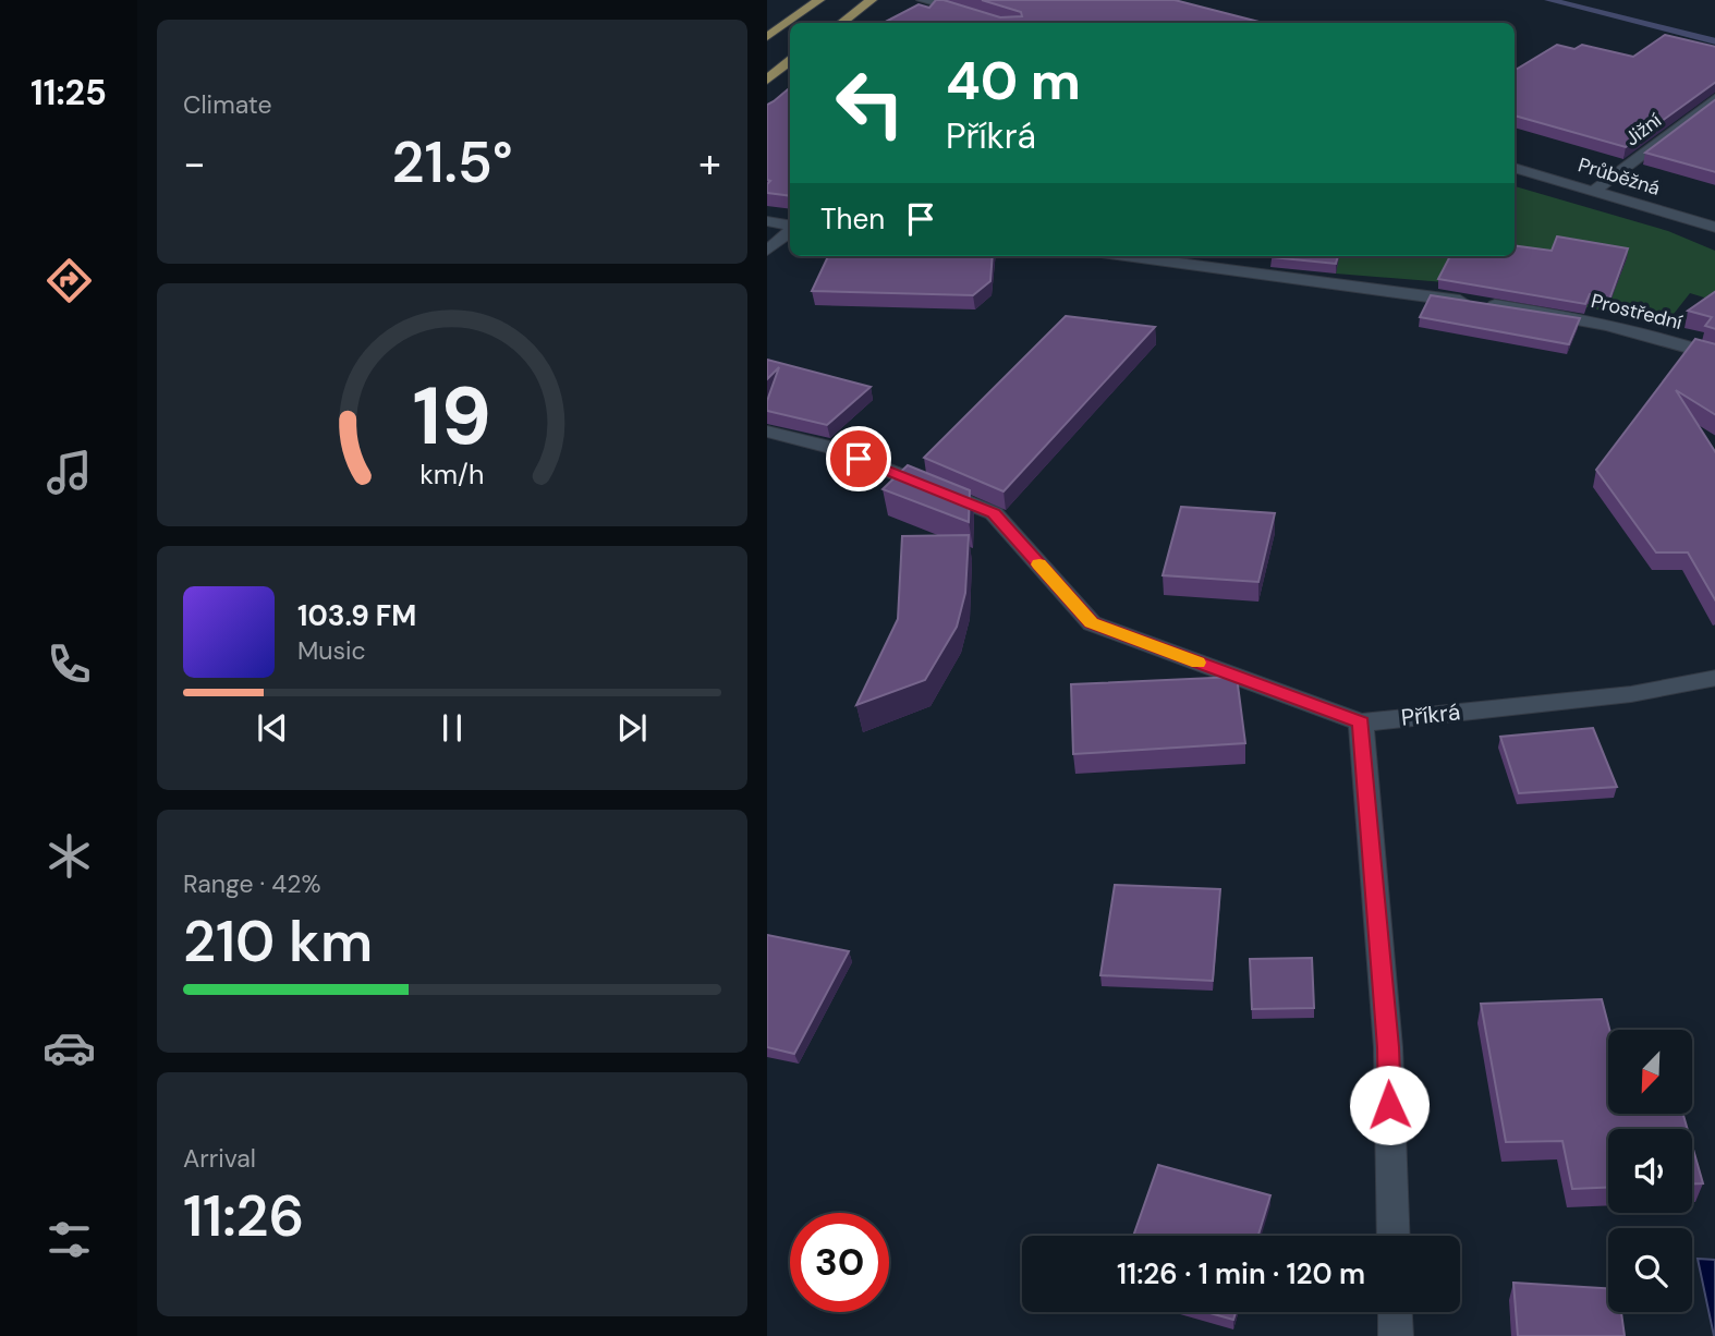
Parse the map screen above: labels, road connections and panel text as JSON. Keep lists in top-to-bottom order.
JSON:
{
  "streets": {
    "street": [
      "Jižní",
      "Průběžná",
      "Prostřední",
      "Příkrá"
    ]
  },
  "crossings": [
    ["Jižní", "Průběžná"]
  ],
  "north": "bottom left",
  "page": {
    "tabs": "11:25",
    "tile": [
      "Climate",
      ["Range · 42%", "210 km"],
      ["Arrival", "11:26"]
    ],
    "turn": ["40 m", "Příkrá"],
    "heat": ["−", "21.5°", "+"],
    "then": "Then",
    "song": ["103.9 FM", "Music"],
    "limit": "30",
    "trip": "11:26 · 1 min · 120 m",
    "gauge": ["19", "km/h"]
  }
}
